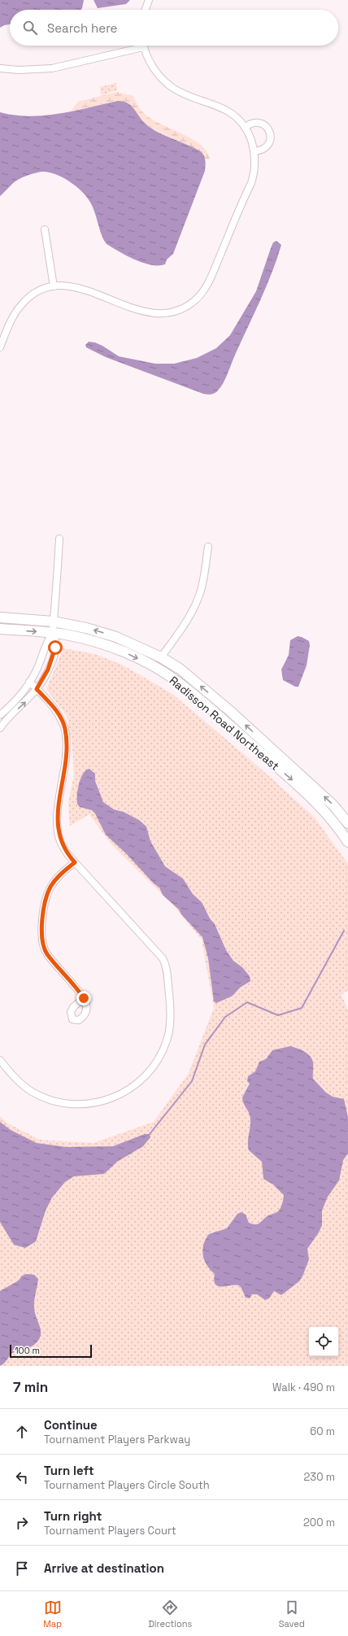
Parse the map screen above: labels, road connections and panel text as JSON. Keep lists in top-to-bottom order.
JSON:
{
  "streets": {
    "main road": ["Radisson Road Northeast"]
  },
  "scale_bar": "100 m",
  "page": {
    "search": "Search here",
    "scale": "100 m",
    "heading": ["7 min", "Walk · 490 m"],
    "list": [
      ["Continue", "Tournament Players Parkway", "60 m"],
      ["Turn left", "Tournament Players Circle South", "230 m"],
      ["Turn right", "Tournament Players Court", "200 m"],
      "Arrive at destination"
    ],
    "nav": ["Map", "Directions", "Saved"]
  }
}
